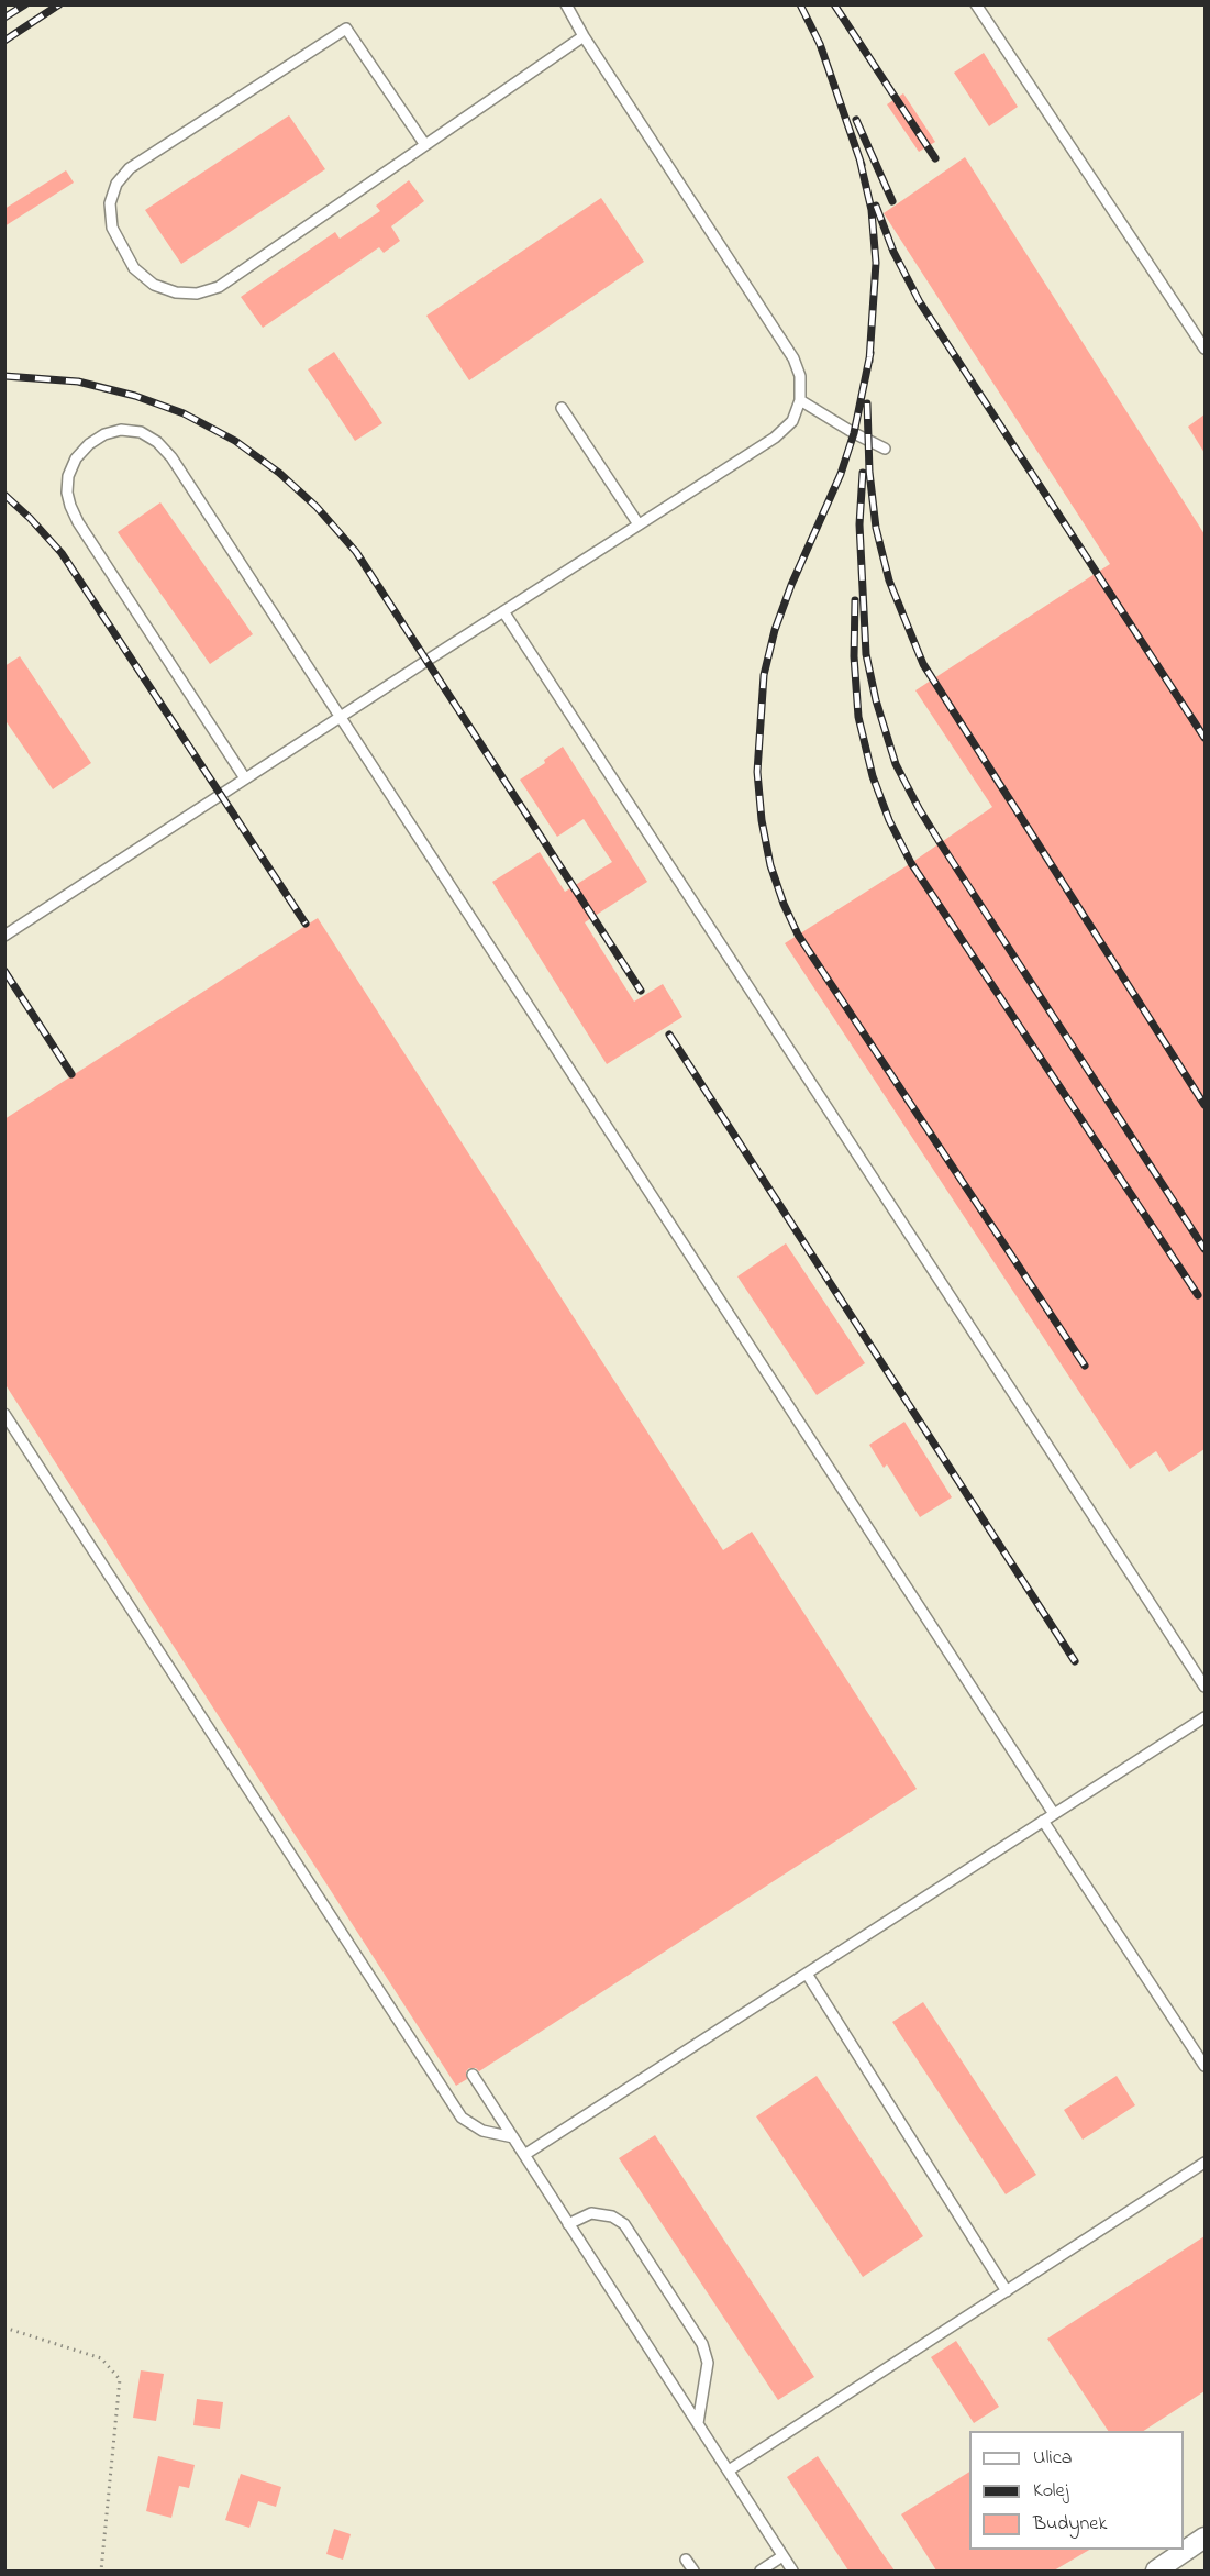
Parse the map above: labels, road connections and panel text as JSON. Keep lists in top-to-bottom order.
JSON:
{
  "legend": ["Ulica", "Kolej", "Budynek"]
}
